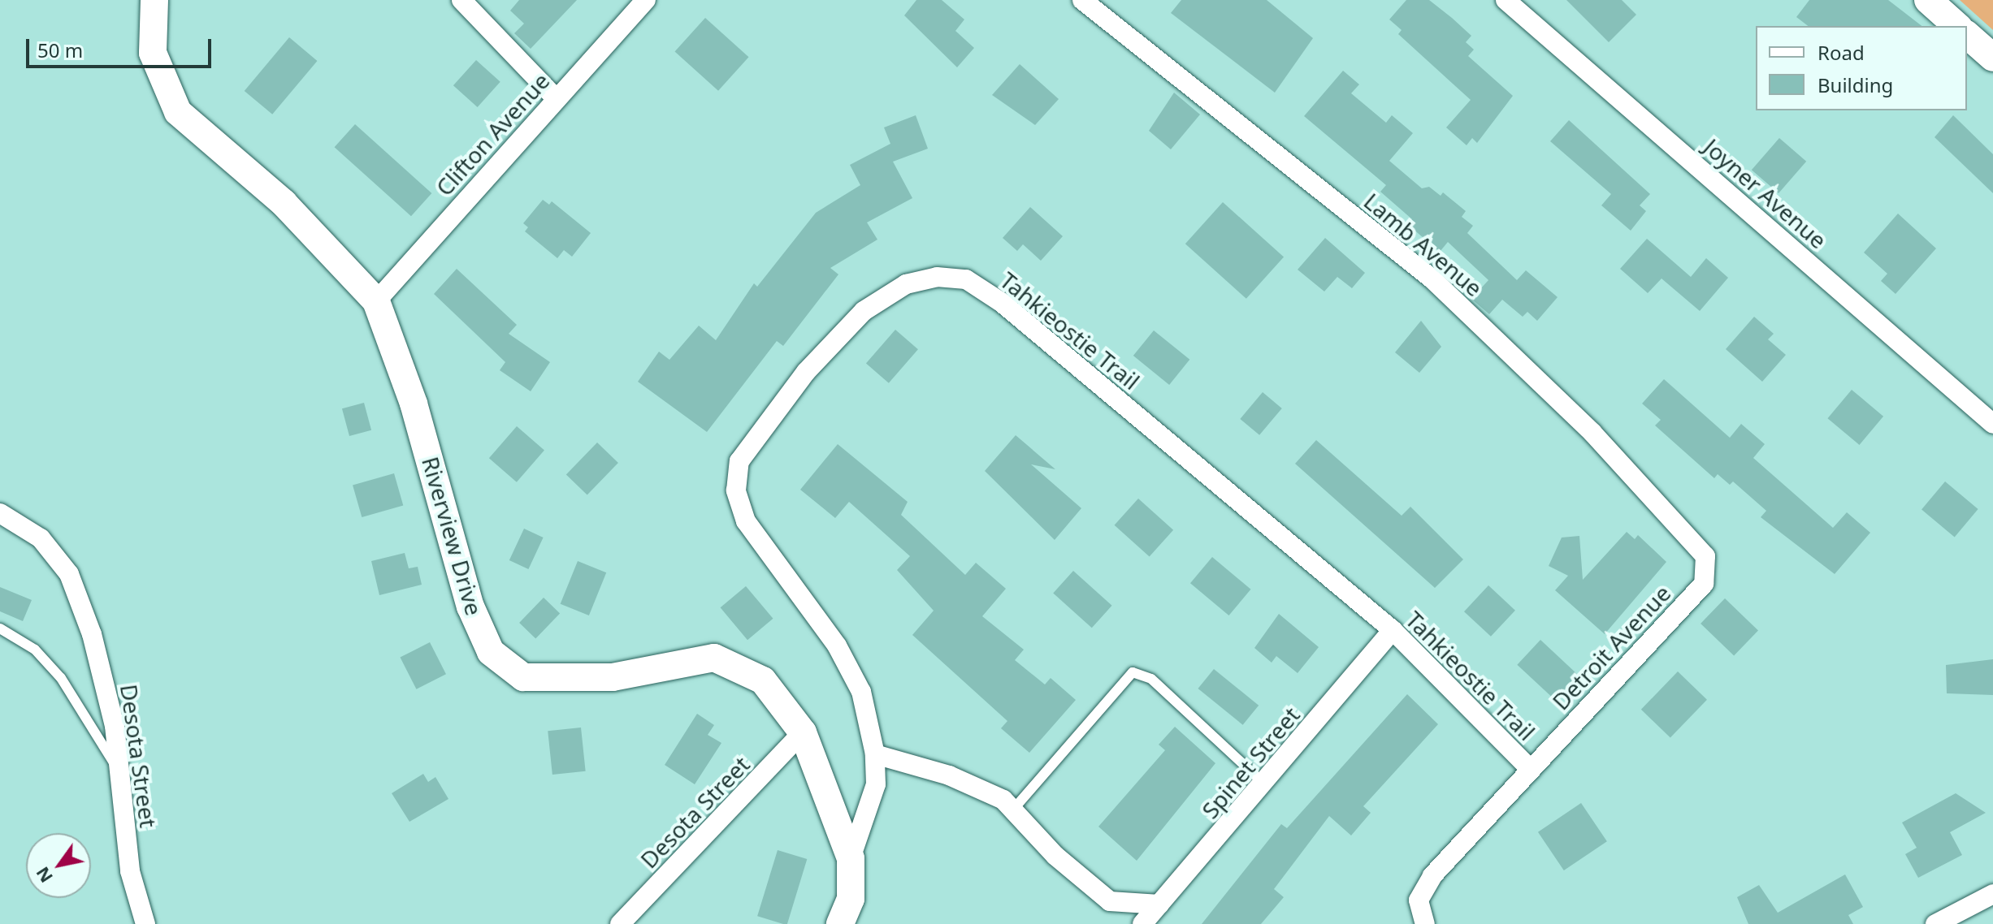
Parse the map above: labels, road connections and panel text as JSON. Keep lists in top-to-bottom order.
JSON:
{
  "streets": {
    "street": [
      "Clifton Avenue",
      "Joyner Avenue",
      "Lamb Avenue",
      "Tahkieostie Trail",
      "Riverview Drive",
      "Detroit Avenue",
      "Desota Street",
      "Spinet Street"
    ]
  },
  "crossings": [
    ["Clifton Avenue", "Riverview Drive"],
    ["Lamb Avenue", "Detroit Avenue"],
    ["Tahkieostie Trail", "Riverview Drive"],
    ["Tahkieostie Trail", "Detroit Avenue"],
    ["Tahkieostie Trail", "Spinet Street"],
    ["Riverview Drive", "Desota Street"]
  ],
  "legend": ["Road", "Building"],
  "scale_bar": "50 m",
  "north": "bottom left"
}
